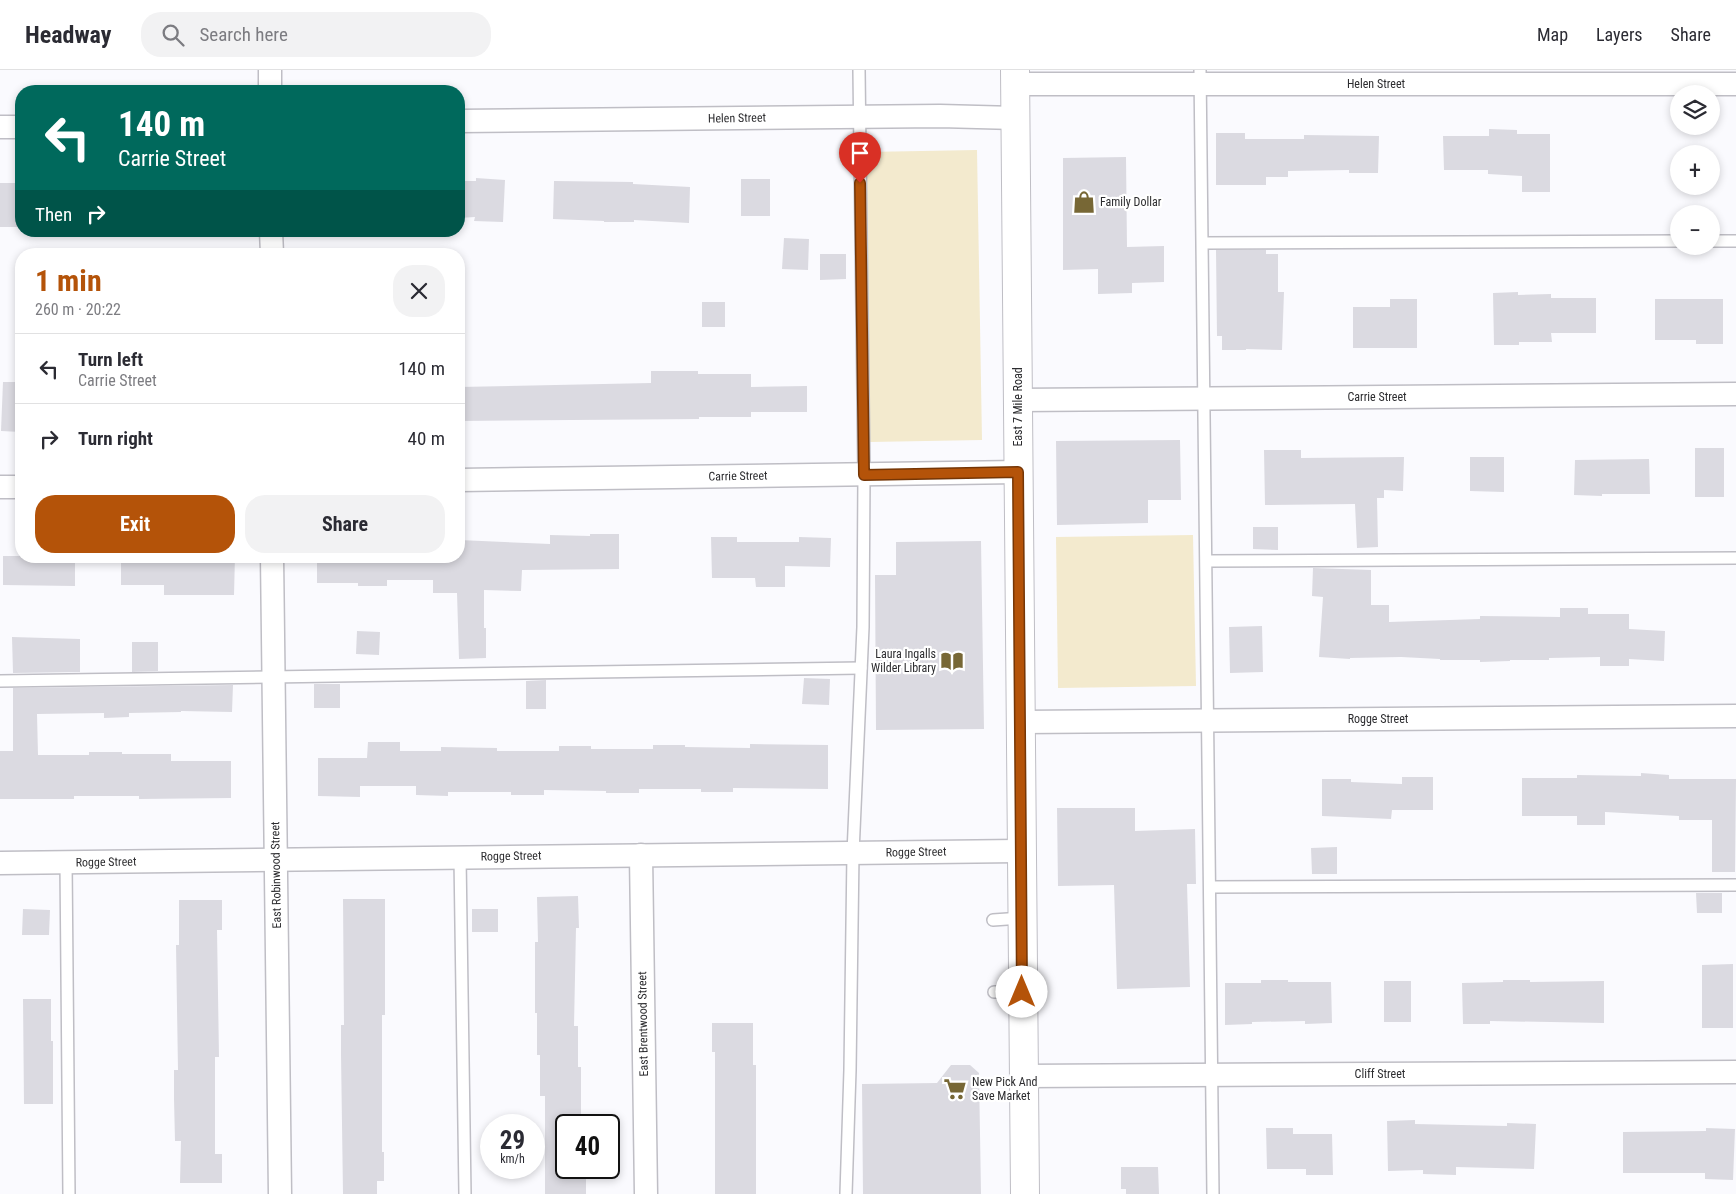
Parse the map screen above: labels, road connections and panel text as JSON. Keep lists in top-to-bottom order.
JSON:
{
  "streets": {
    "street": [
      "Helen Street",
      "Carrie Street",
      "East 7 Mile Road",
      "Rogge Street",
      "East Robinwood Street",
      "East Brentwood Street",
      "Cliff Street"
    ]
  },
  "crossings": [
    ["Helen Street", "East 7 Mile Road"],
    ["Carrie Street", "East 7 Mile Road"],
    ["East 7 Mile Road", "Rogge Street"],
    ["East 7 Mile Road", "Cliff Street"],
    ["Rogge Street", "East Robinwood Street"],
    ["Rogge Street", "East Brentwood Street"]
  ],
  "places": {
    "shop": ["Family Dollar"],
    "library": ["Laura Ingalls Wilder Library"],
    "supermarket": ["New Pick And Save Market"]
  },
  "page": {
    "header": "Headway",
    "search": "Search here",
    "nav": ["Map", "Layers", "Share"],
    "map_buttons": ["+", "−"],
    "turn": ["140 m", "Carrie Street"],
    "then": "Then",
    "heading": ["1 min", "260 m · 20:22"],
    "list": [
      {
        "name": "Turn left",
        "note": "Carrie Street",
        "value": "140 m"
      },
      {
        "name": "Turn right",
        "value": "40 m"
      }
    ],
    "buttons": ["Exit", "Share"],
    "speed": "29 km/h",
    "limit": "40"
  }
}
